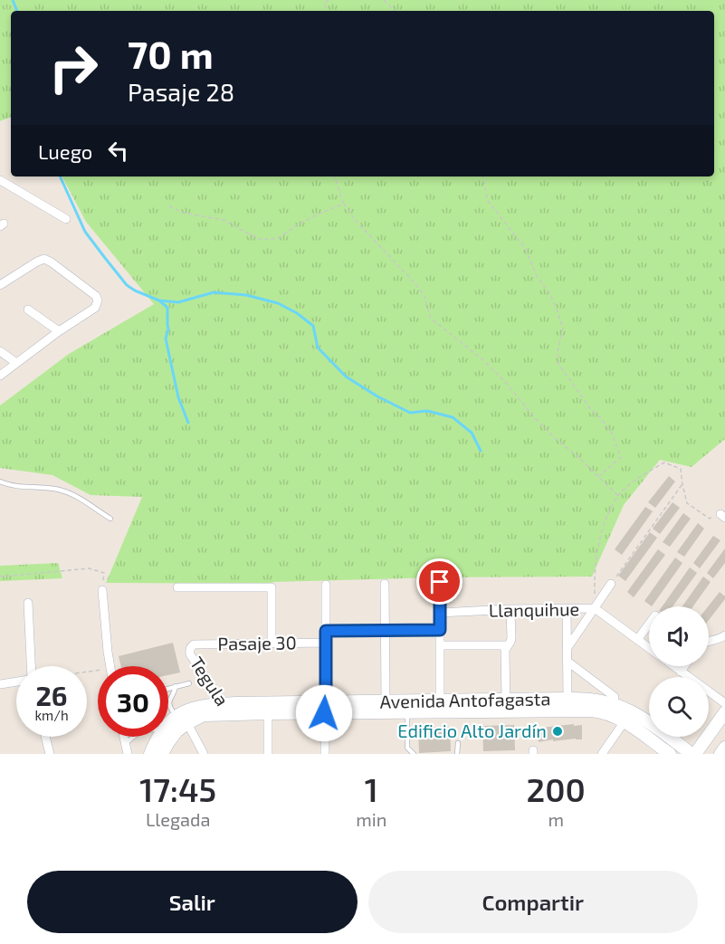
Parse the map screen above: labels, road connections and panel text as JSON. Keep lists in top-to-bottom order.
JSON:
{
  "streets": {
    "street": [
      "Llanquihue",
      "Pasaje 30",
      "Tegula",
      "Avenida Antofagasta"
    ]
  },
  "crossings": [
    ["Pasaje 30", "Tegula"],
    ["Tegula", "Avenida Antofagasta"]
  ],
  "places": ["Edificio Alto Jardín"],
  "page": {
    "turn": ["70 m", "Pasaje 28"],
    "then": "Luego",
    "speed": "26 km/h",
    "limit": "30",
    "eta": [
      "17:45",
      "Llegada",
      "1",
      "min",
      "200",
      "m"
    ],
    "buttons": ["Salir", "Compartir"]
  }
}
